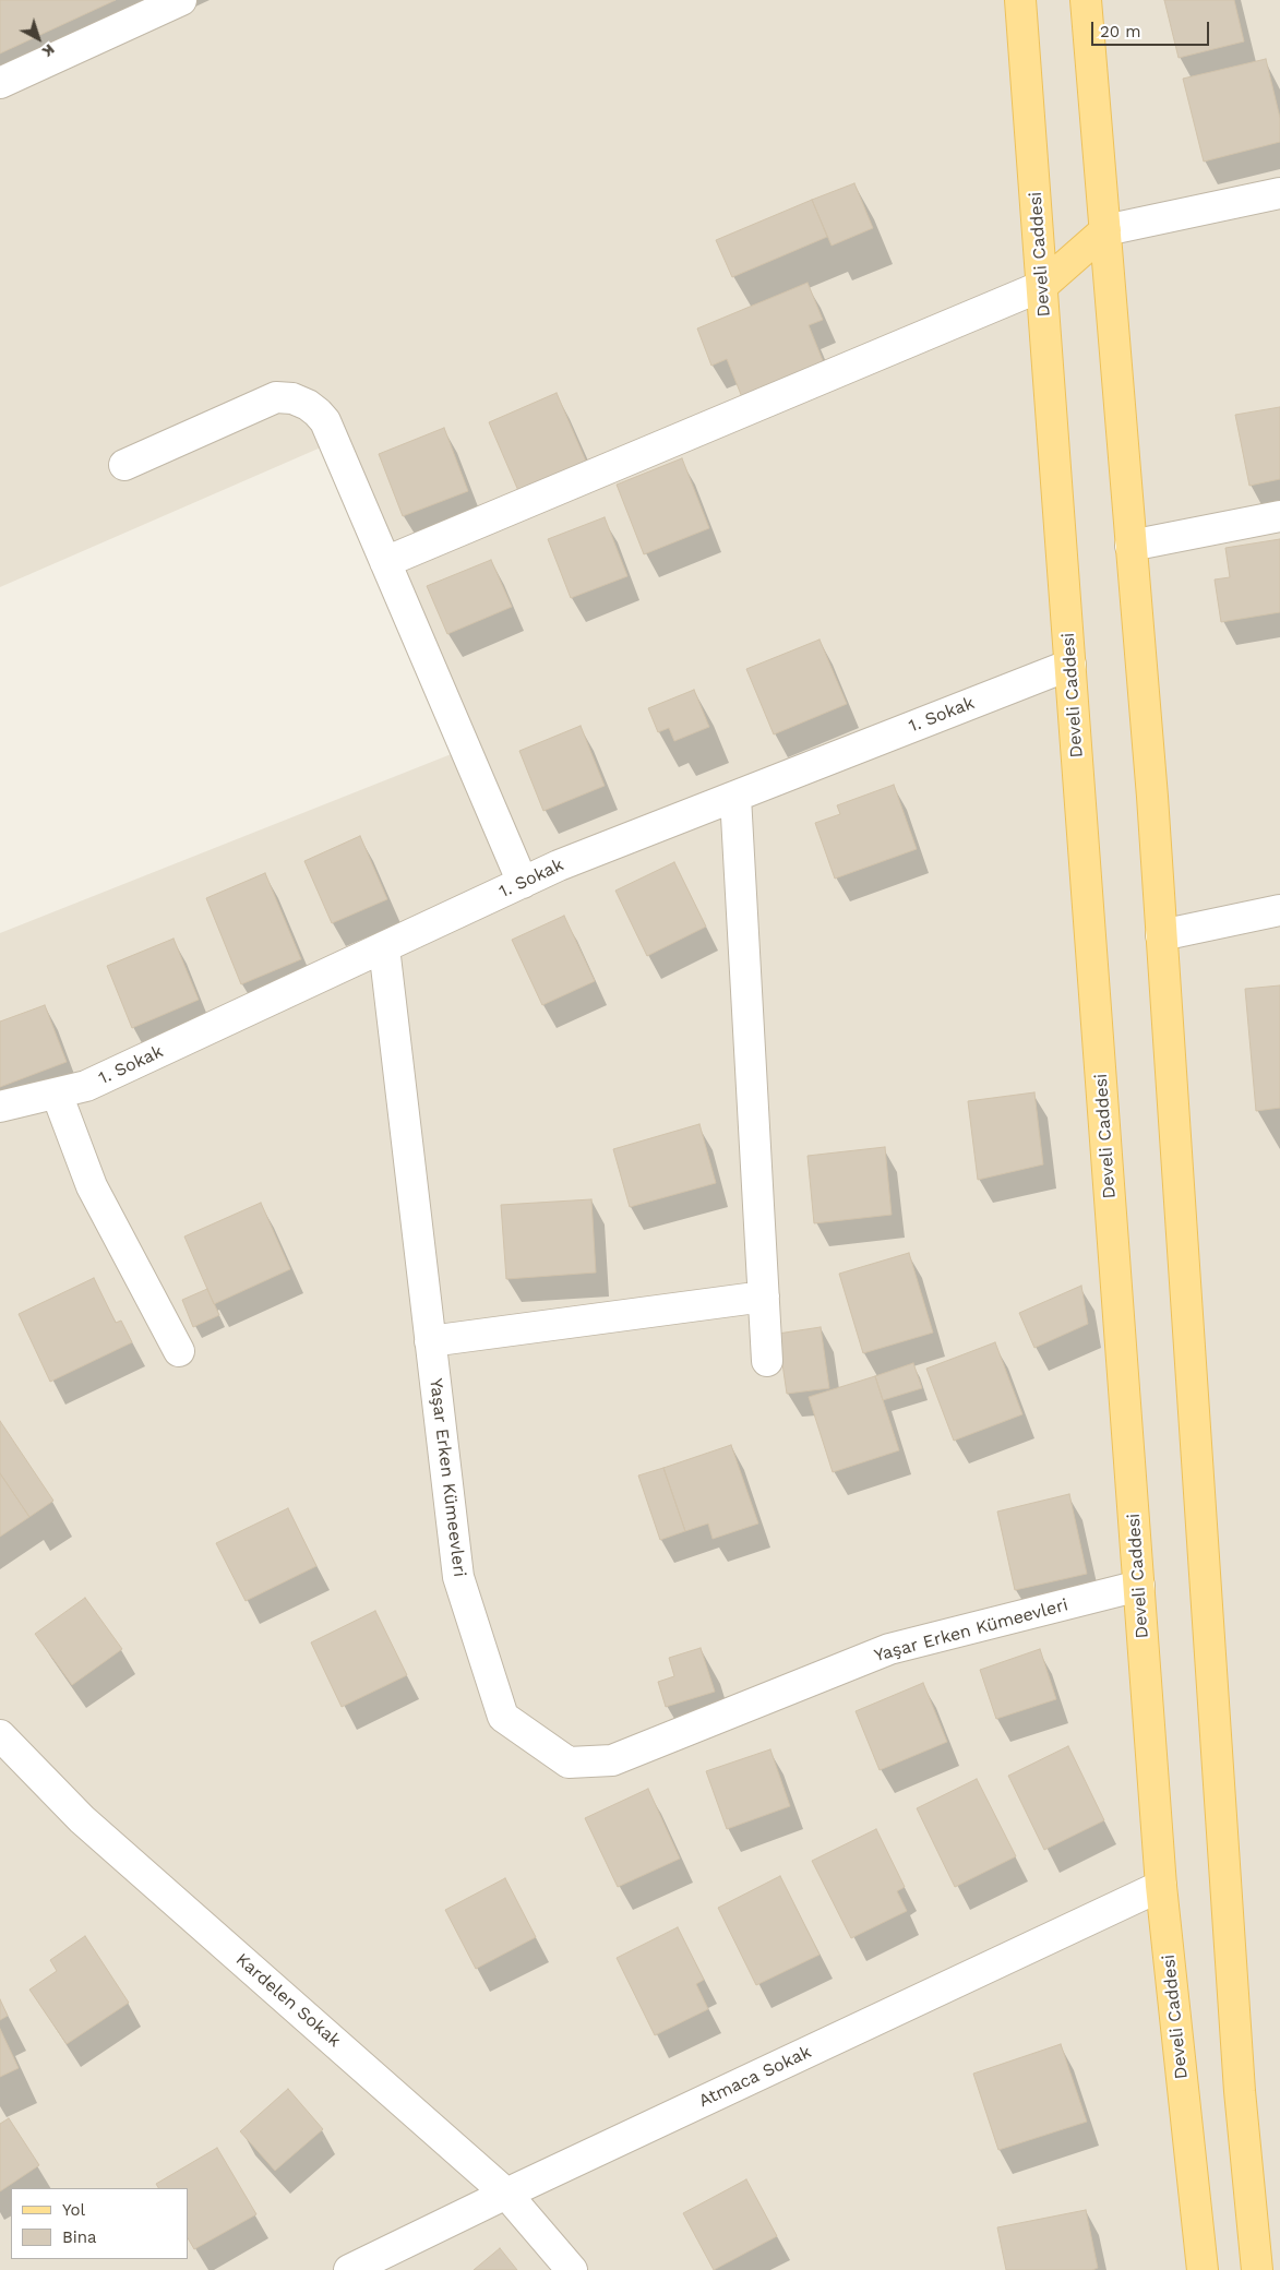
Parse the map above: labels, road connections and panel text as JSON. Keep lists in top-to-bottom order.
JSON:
{
  "streets": {
    "main road": ["Develi Caddesi"],
    "street": [
      "1. Sokak",
      "Yaşar Erken Kümeevleri",
      "Kardelen Sokak",
      "Atmaca Sokak"
    ]
  },
  "crossings": [
    ["Develi Caddesi", "1. Sokak"],
    ["Develi Caddesi", "Yaşar Erken Kümeevleri"],
    ["Develi Caddesi", "Atmaca Sokak"],
    ["1. Sokak", "Yaşar Erken Kümeevleri"],
    ["Kardelen Sokak", "Atmaca Sokak"]
  ],
  "legend": ["Yol", "Bina"],
  "scale_bar": "20 m",
  "north": "bottom right"
}
